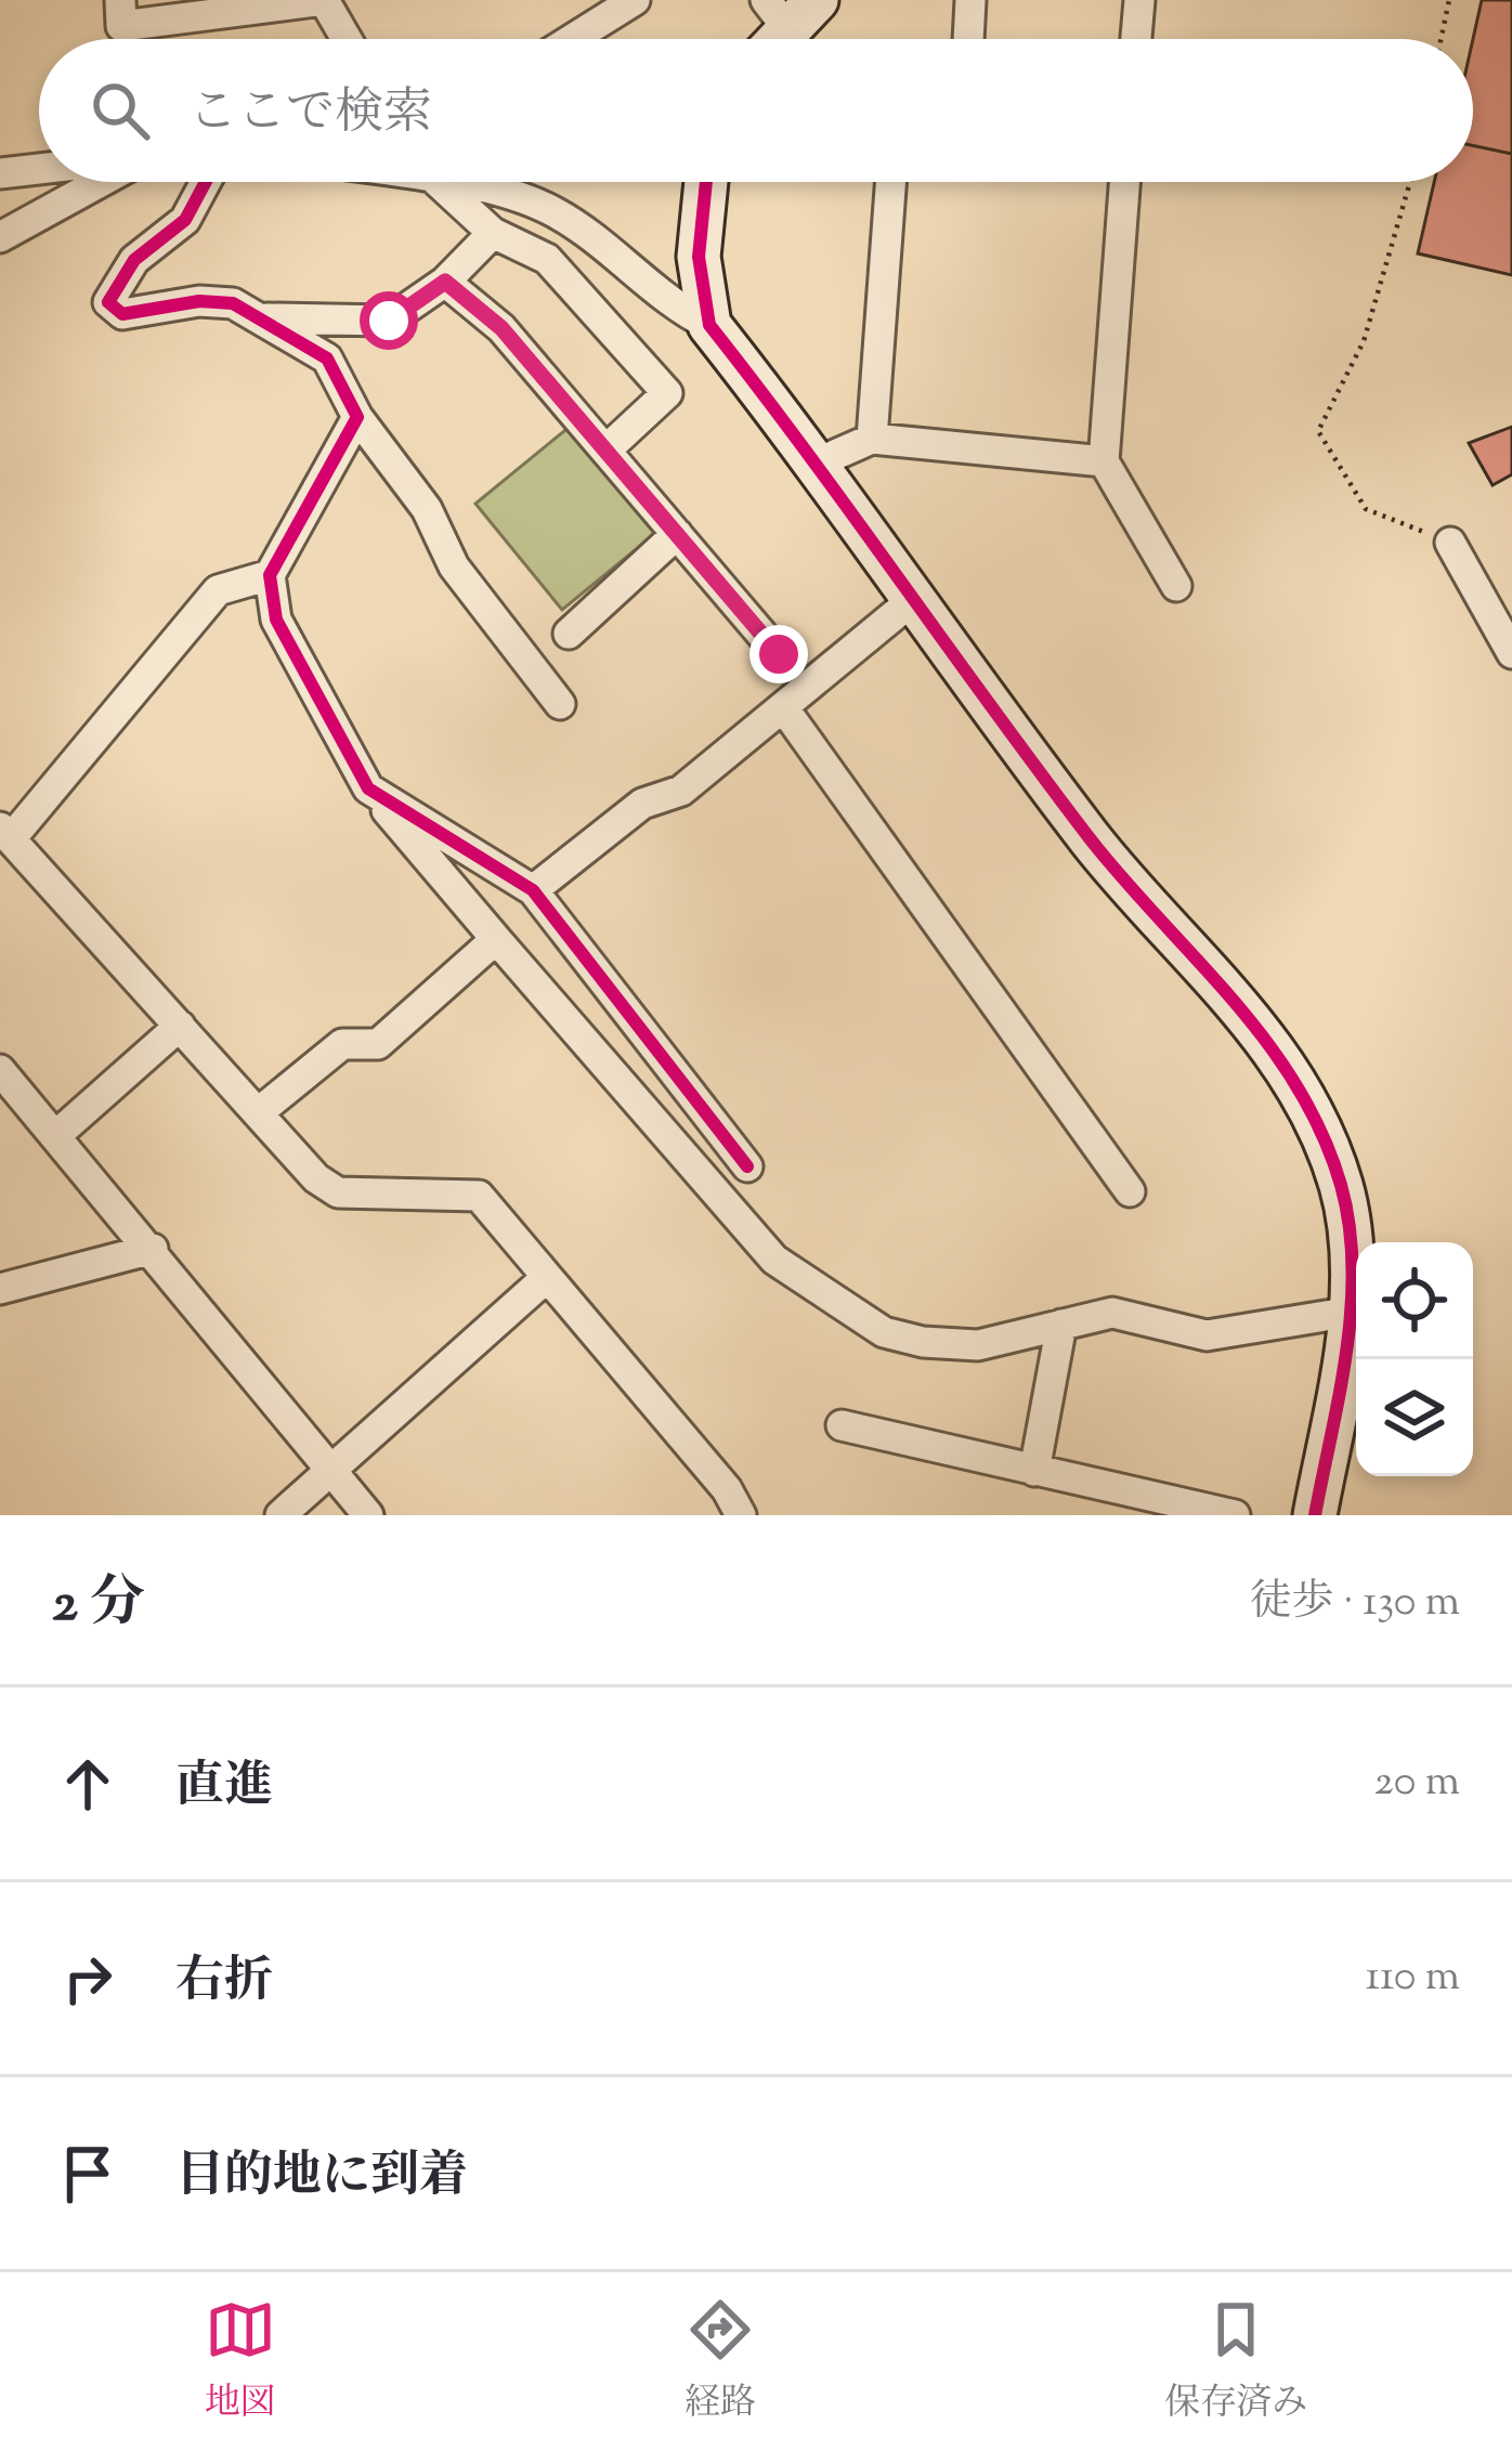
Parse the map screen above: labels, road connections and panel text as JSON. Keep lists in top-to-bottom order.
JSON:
{
  "page": {
    "search": "ここで検索",
    "heading": ["2 分", "徒歩 · 130 m"],
    "list": [
      ["直進", "20 m"],
      ["右折", "110 m"],
      "目的地に到着"
    ],
    "nav": ["地図", "経路", "保存済み"]
  }
}
